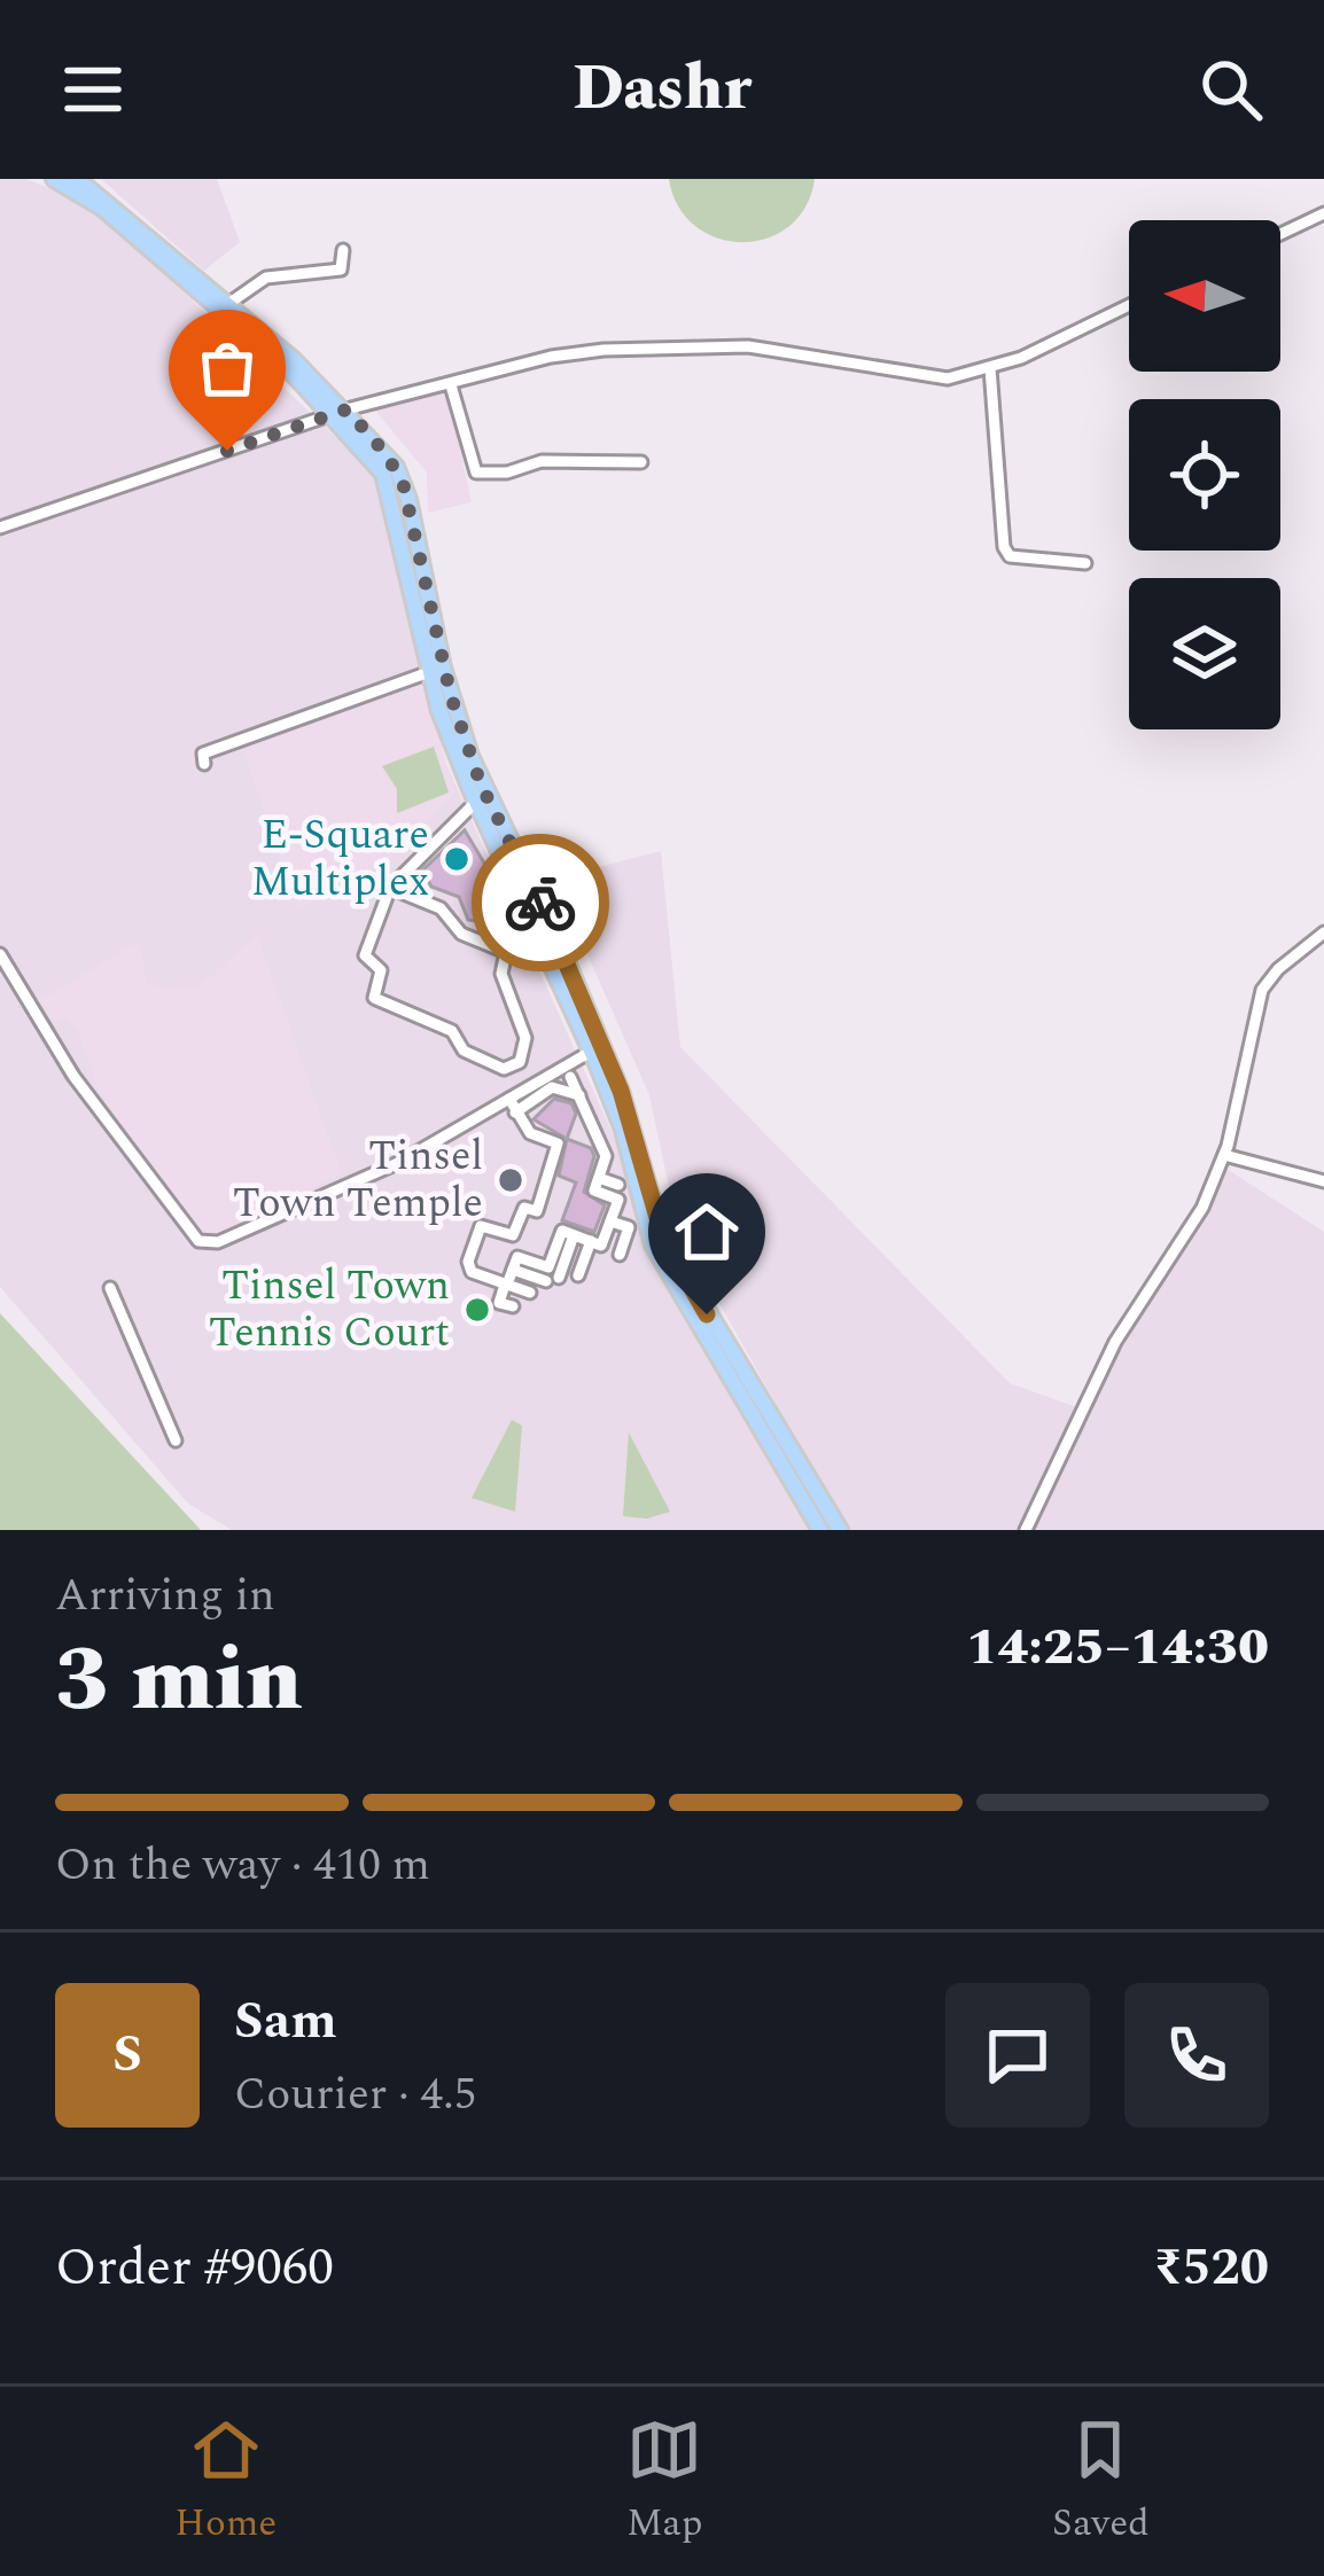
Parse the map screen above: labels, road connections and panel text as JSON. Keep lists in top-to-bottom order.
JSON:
{
  "places": ["E-Square Multiplex", "Tinsel Town Temple", "Tinsel Town Tennis Court"],
  "north": "left",
  "page": {
    "header": "Dashr",
    "heading": ["3 min", "Arriving in", "14:25–14:30"],
    "panel": [
      "Sam",
      "Courier · 4.5",
      "Order #9060",
      "₹520"
    ],
    "bar": "On the way · 410 m",
    "round": "S",
    "tabs": ["Home", "Map", "Saved"]
  }
}
